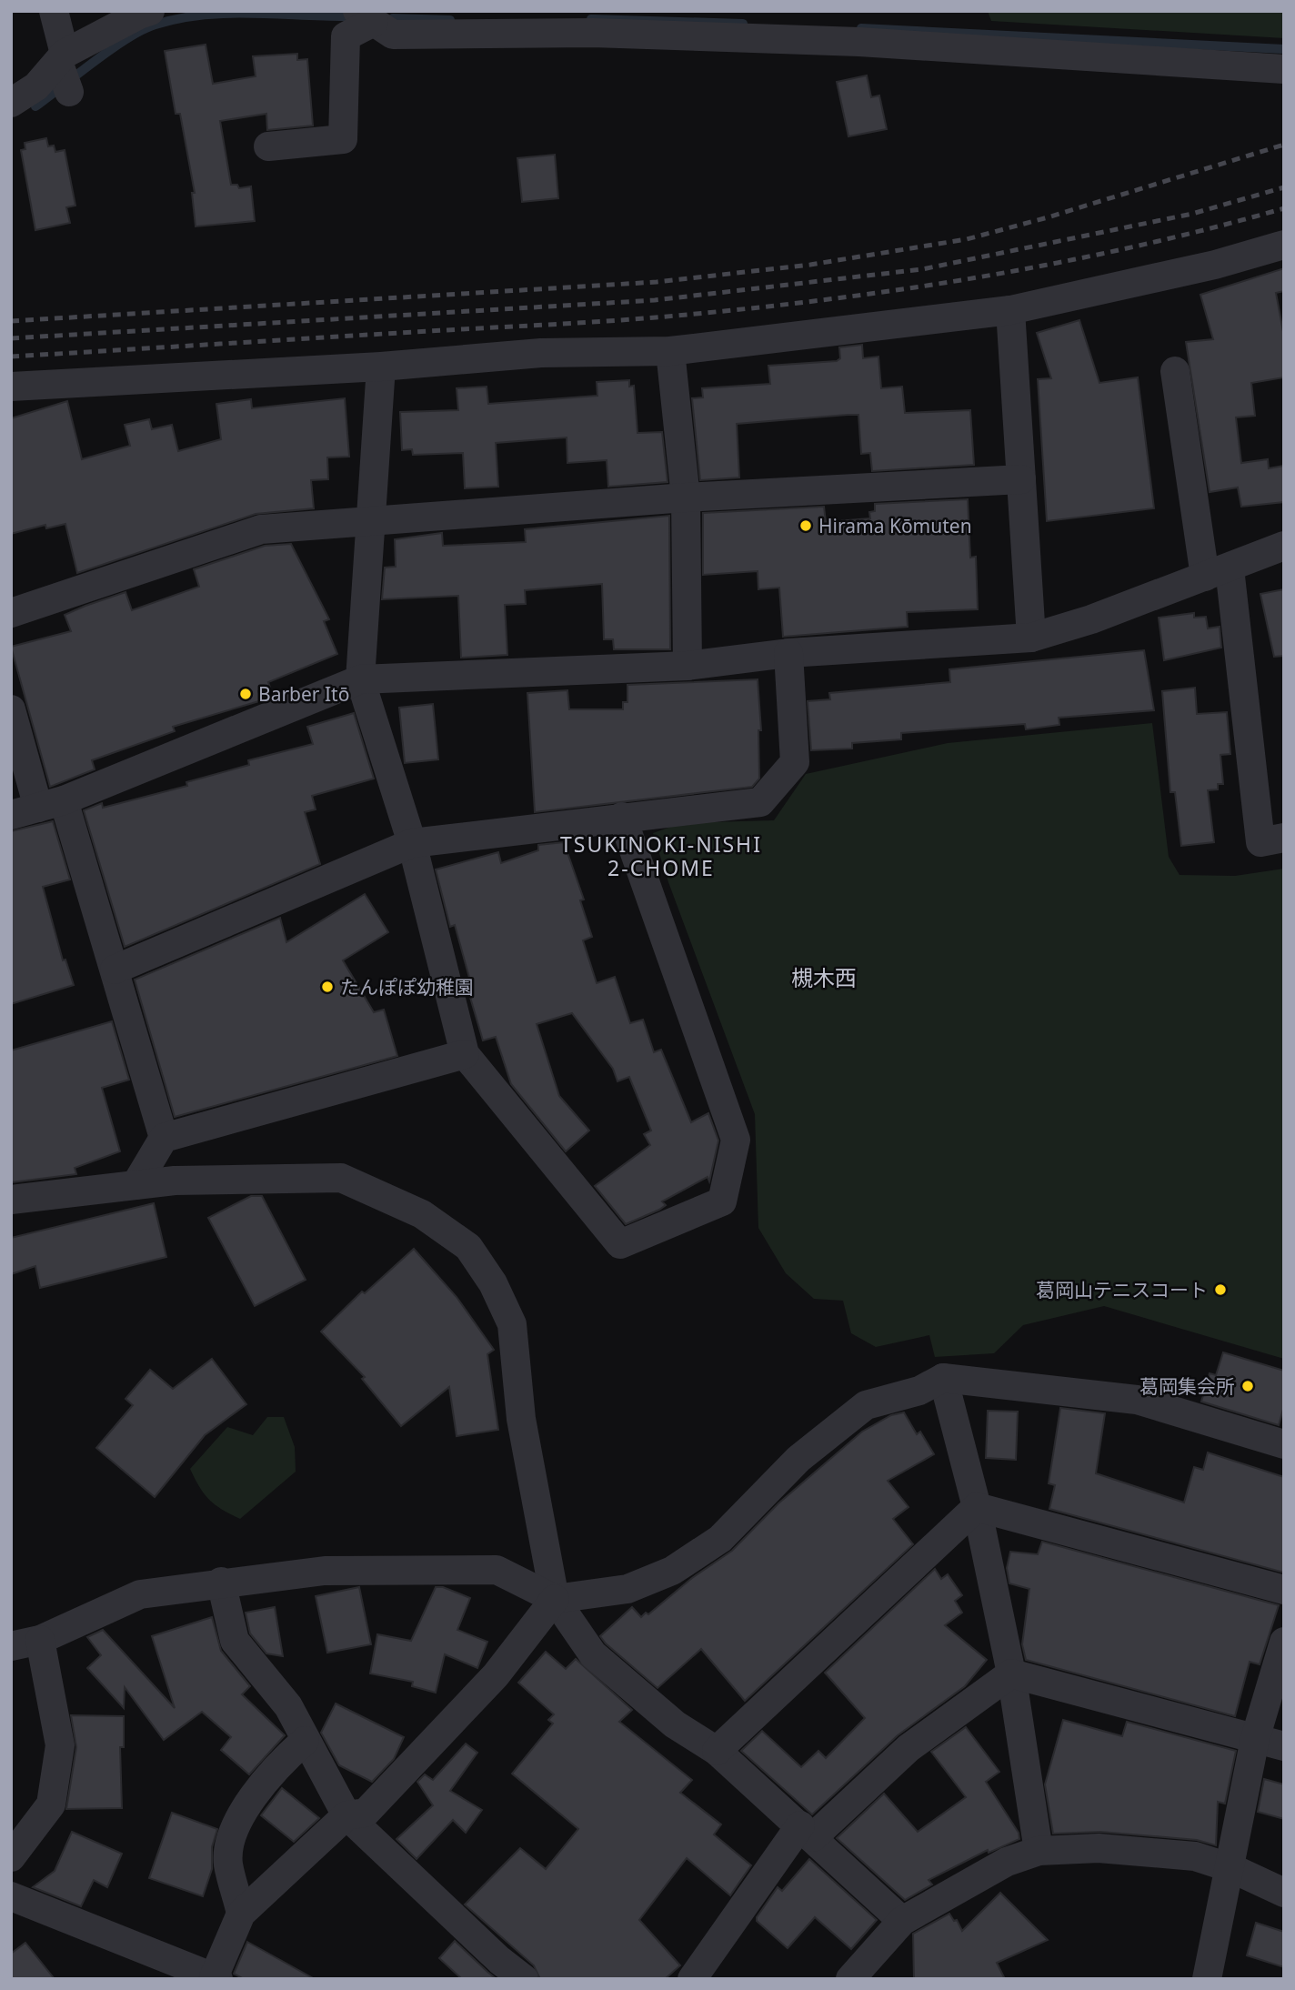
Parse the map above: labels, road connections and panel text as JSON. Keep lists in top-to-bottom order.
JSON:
{
  "districts": ["TSUKINOKI-NISHI 2-CHOME", "槻木西"],
  "places": [
    "Hirama Kōmuten",
    "Barber Itō",
    "たんぽぽ幼稚園",
    "葛岡山テニスコート",
    "葛岡集会所"
  ]
}
